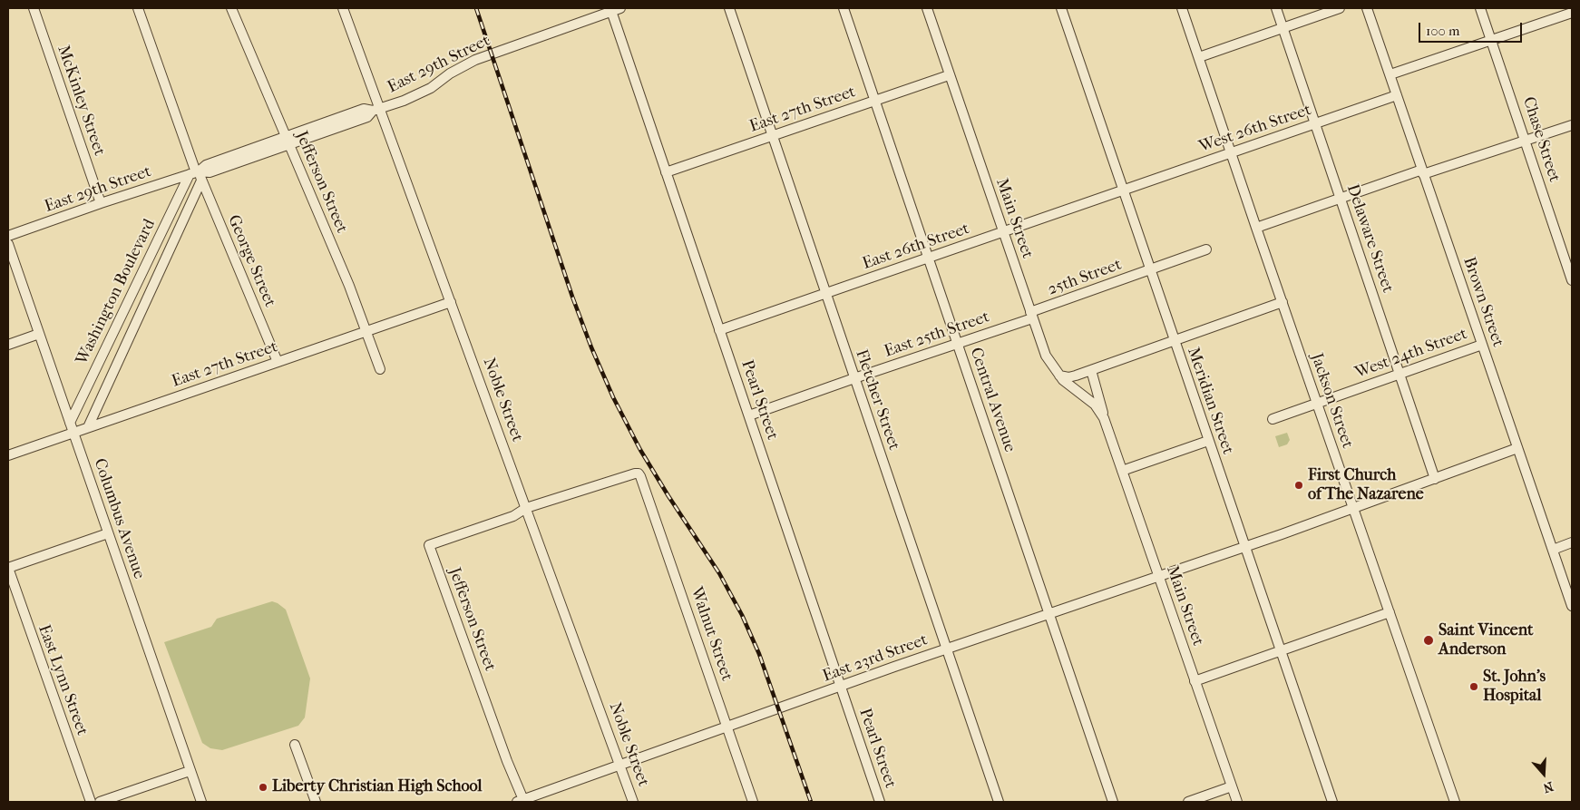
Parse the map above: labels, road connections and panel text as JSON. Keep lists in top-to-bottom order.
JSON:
{
  "streets": {
    "street": [
      "East 29th Street",
      "McKinley Street",
      "East 27th Street",
      "West 26th Street",
      "Chase Street",
      "Jefferson Street",
      "Main Street",
      "Delaware Street",
      "East 26th Street",
      "George Street",
      "25th Street",
      "Washington Boulevard",
      "Brown Street",
      "East 25th Street",
      "West 24th Street",
      "Noble Street",
      "Pearl Street",
      "Fletcher Street",
      "Central Avenue",
      "Meridian Street",
      "Jackson Street",
      "Columbus Avenue",
      "Walnut Street",
      "East 23rd Street",
      "East Lynn Street"
    ]
  },
  "crossings": [
    ["East 29th Street", "McKinley Street"],
    ["East 29th Street", "Jefferson Street"],
    ["East 29th Street", "George Street"],
    ["East 29th Street", "Washington Boulevard"],
    ["East 29th Street", "Noble Street"],
    ["East 29th Street", "Pearl Street"],
    ["East 27th Street", "Jefferson Street"],
    ["East 27th Street", "Main Street"],
    ["East 27th Street", "George Street"],
    ["East 27th Street", "Washington Boulevard"],
    ["East 27th Street", "Noble Street"],
    ["East 27th Street", "Pearl Street"],
    ["East 27th Street", "Fletcher Street"],
    ["East 27th Street", "Central Avenue"],
    ["East 27th Street", "Columbus Avenue"],
    ["West 26th Street", "Delaware Street"],
    ["West 26th Street", "East 26th Street"],
    ["West 26th Street", "Brown Street"],
    ["West 26th Street", "Meridian Street"],
    ["West 26th Street", "Jackson Street"],
    ["Jefferson Street", "Noble Street"],
    ["Jefferson Street", "Walnut Street"],
    ["Jefferson Street", "East 23rd Street"],
    ["Main Street", "East 26th Street"],
    ["Main Street", "25th Street"],
    ["Main Street", "East 25th Street"],
    ["Main Street", "East 23rd Street"],
    ["Delaware Street", "West 24th Street"],
    ["Delaware Street", "East 23rd Street"],
    ["East 26th Street", "Pearl Street"],
    ["East 26th Street", "Fletcher Street"],
    ["East 26th Street", "Central Avenue"],
    ["East 26th Street", "Meridian Street"],
    ["George Street", "Washington Boulevard"],
    ["25th Street", "East 25th Street"],
    ["25th Street", "Meridian Street"],
    ["Washington Boulevard", "Columbus Avenue"],
    ["Brown Street", "West 24th Street"],
    ["Brown Street", "East 23rd Street"],
    ["East 25th Street", "Pearl Street"],
    ["East 25th Street", "Fletcher Street"],
    ["East 25th Street", "Central Avenue"],
    ["West 24th Street", "Jackson Street"],
    ["Noble Street", "Walnut Street"],
    ["Noble Street", "East 23rd Street"],
    ["Pearl Street", "East 23rd Street"],
    ["Fletcher Street", "East 23rd Street"],
    ["Central Avenue", "East 23rd Street"],
    ["Meridian Street", "East 23rd Street"],
    ["Jackson Street", "East 23rd Street"],
    ["Walnut Street", "East 23rd Street"]
  ],
  "places": [
    "First Church of The Nazarene",
    "Saint Vincent Anderson",
    "St. John's Hospital",
    "Liberty Christian High School"
  ],
  "scale_bar": "100 m",
  "north": "bottom"
}
